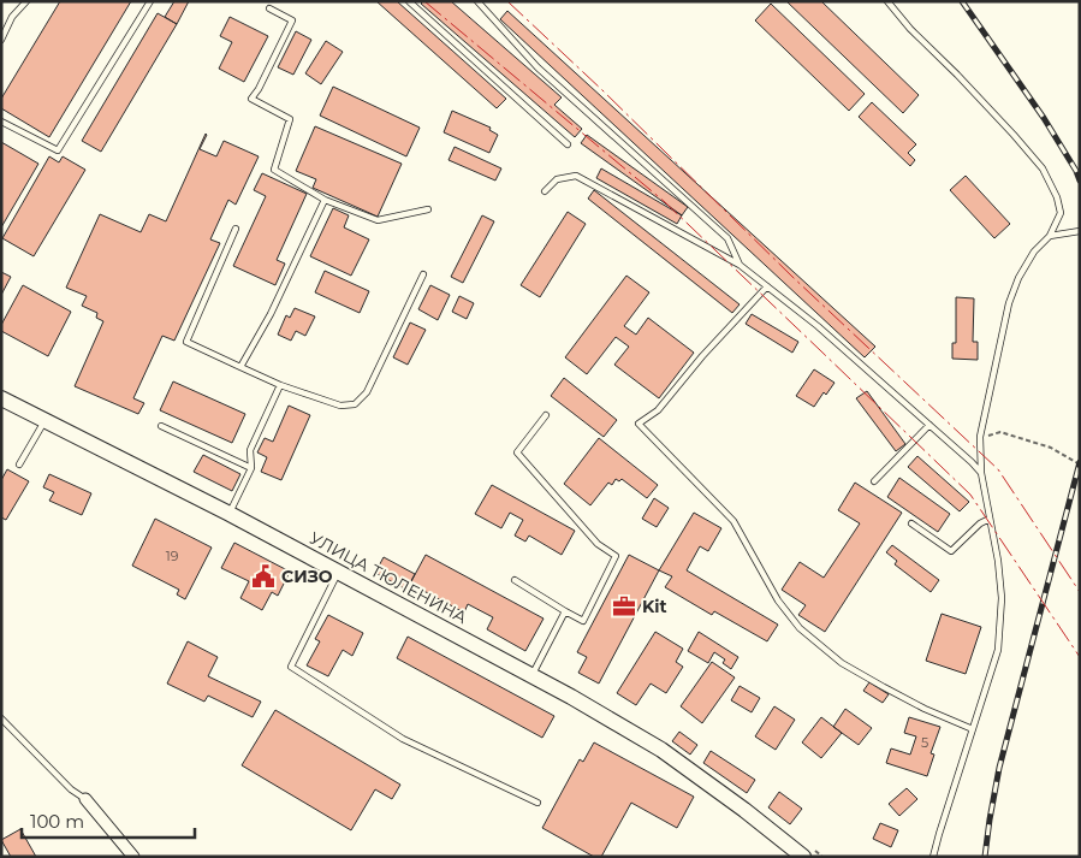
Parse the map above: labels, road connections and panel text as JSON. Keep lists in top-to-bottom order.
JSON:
{
  "streets": {
    "main road": ["УЛИЦА ТЮЛЕНИНА"]
  },
  "places": {
    "public building": ["СИЗО"],
    "office": ["Kit"]
  },
  "house_numbers": ["19", "5"],
  "scale_bar": "100 m"
}
